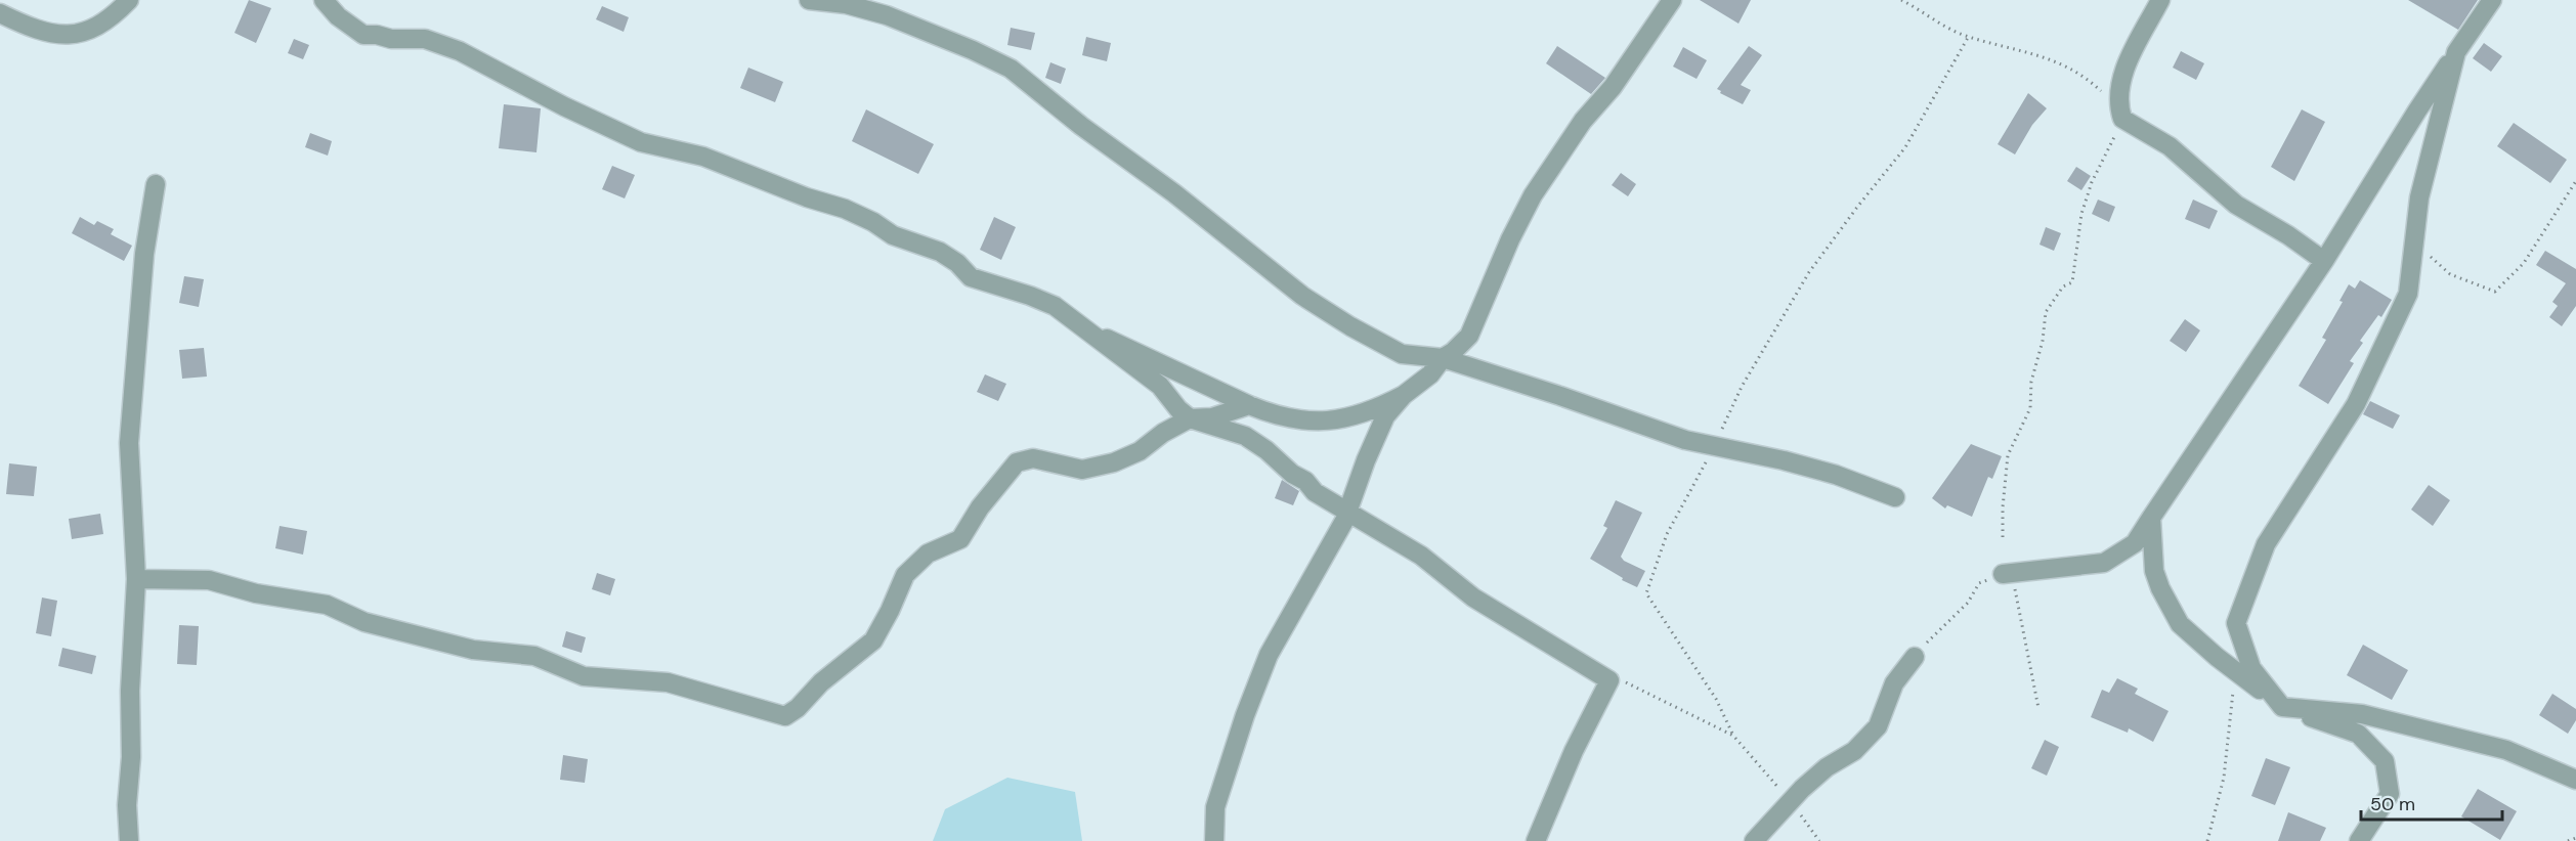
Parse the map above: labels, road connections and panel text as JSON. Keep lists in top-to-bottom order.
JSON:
{
  "scale_bar": "50 m"
}
